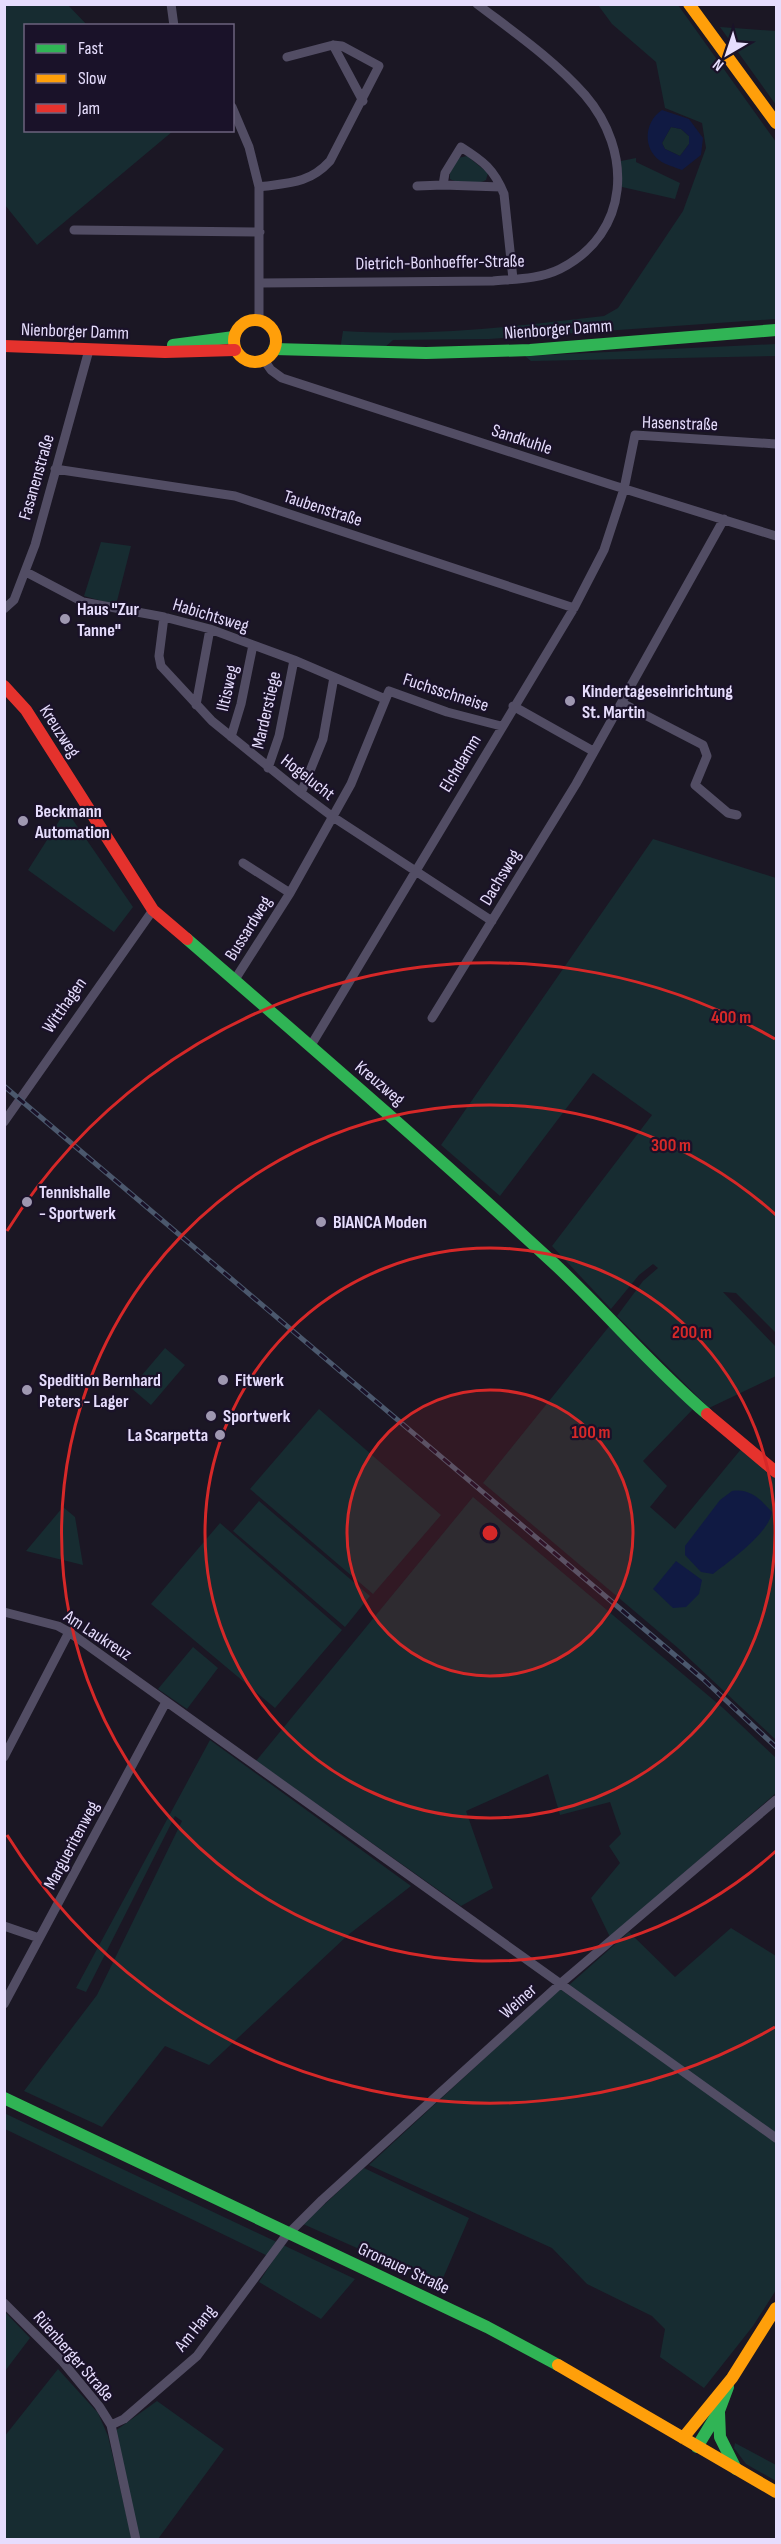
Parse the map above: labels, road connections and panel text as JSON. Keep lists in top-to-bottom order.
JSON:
{
  "streets": {
    "main road": ["Nienborger Damm", "Kreuzweg", "Gronauer Straße"],
    "street": [
      "Dietrich-Bonhoeffer-Straße",
      "Hasenstraße",
      "Sandkuhle",
      "Fasanenstraße",
      "Taubenstraße",
      "Habichtsweg",
      "Iltisweg",
      "Fuchsschneise",
      "Marderstiege",
      "Elchdamm",
      "Hogelucht",
      "Dachsweg",
      "Bussardweg",
      "Witthagen",
      "Am Laukreuz",
      "Margueritenweg",
      "Weiner",
      "Am Hang",
      "Rüenberger Straße"
    ]
  },
  "crossings": [
    ["Nienborger Damm", "Sandkuhle"],
    ["Nienborger Damm", "Fasanenstraße"],
    ["Hasenstraße", "Sandkuhle"],
    ["Hasenstraße", "Elchdamm"],
    ["Sandkuhle", "Elchdamm"],
    ["Sandkuhle", "Dachsweg"],
    ["Fasanenstraße", "Taubenstraße"],
    ["Fasanenstraße", "Habichtsweg"],
    ["Taubenstraße", "Elchdamm"],
    ["Habichtsweg", "Iltisweg"],
    ["Habichtsweg", "Fuchsschneise"],
    ["Habichtsweg", "Marderstiege"],
    ["Habichtsweg", "Hogelucht"],
    ["Habichtsweg", "Bussardweg"],
    ["Iltisweg", "Hogelucht"],
    ["Fuchsschneise", "Elchdamm"],
    ["Fuchsschneise", "Bussardweg"],
    ["Marderstiege", "Hogelucht"],
    ["Kreuzweg", "Elchdamm"],
    ["Kreuzweg", "Bussardweg"],
    ["Kreuzweg", "Witthagen"],
    ["Elchdamm", "Hogelucht"],
    ["Hogelucht", "Dachsweg"],
    ["Hogelucht", "Bussardweg"],
    ["Am Laukreuz", "Margueritenweg"],
    ["Am Laukreuz", "Weiner"],
    ["Weiner", "Gronauer Straße"],
    ["Weiner", "Am Hang"],
    ["Gronauer Straße", "Am Hang"],
    ["Am Hang", "Rüenberger Straße"]
  ],
  "places": [
    "Haus \"Zur Tanne\"",
    "Kindertageseinrichtung St. Martin",
    "Beckmann Automation",
    "Tennishalle - Sportwerk",
    "BIANCA Moden",
    "Fitwerk",
    "Spedition Bernhard Peters - Lager",
    "Sportwerk",
    "La Scarpetta"
  ],
  "legend": ["Fast", "Slow", "Jam"],
  "north": "bottom left",
  "rings": [
    "400 m",
    "300 m",
    "200 m",
    "100 m"
  ]
}
